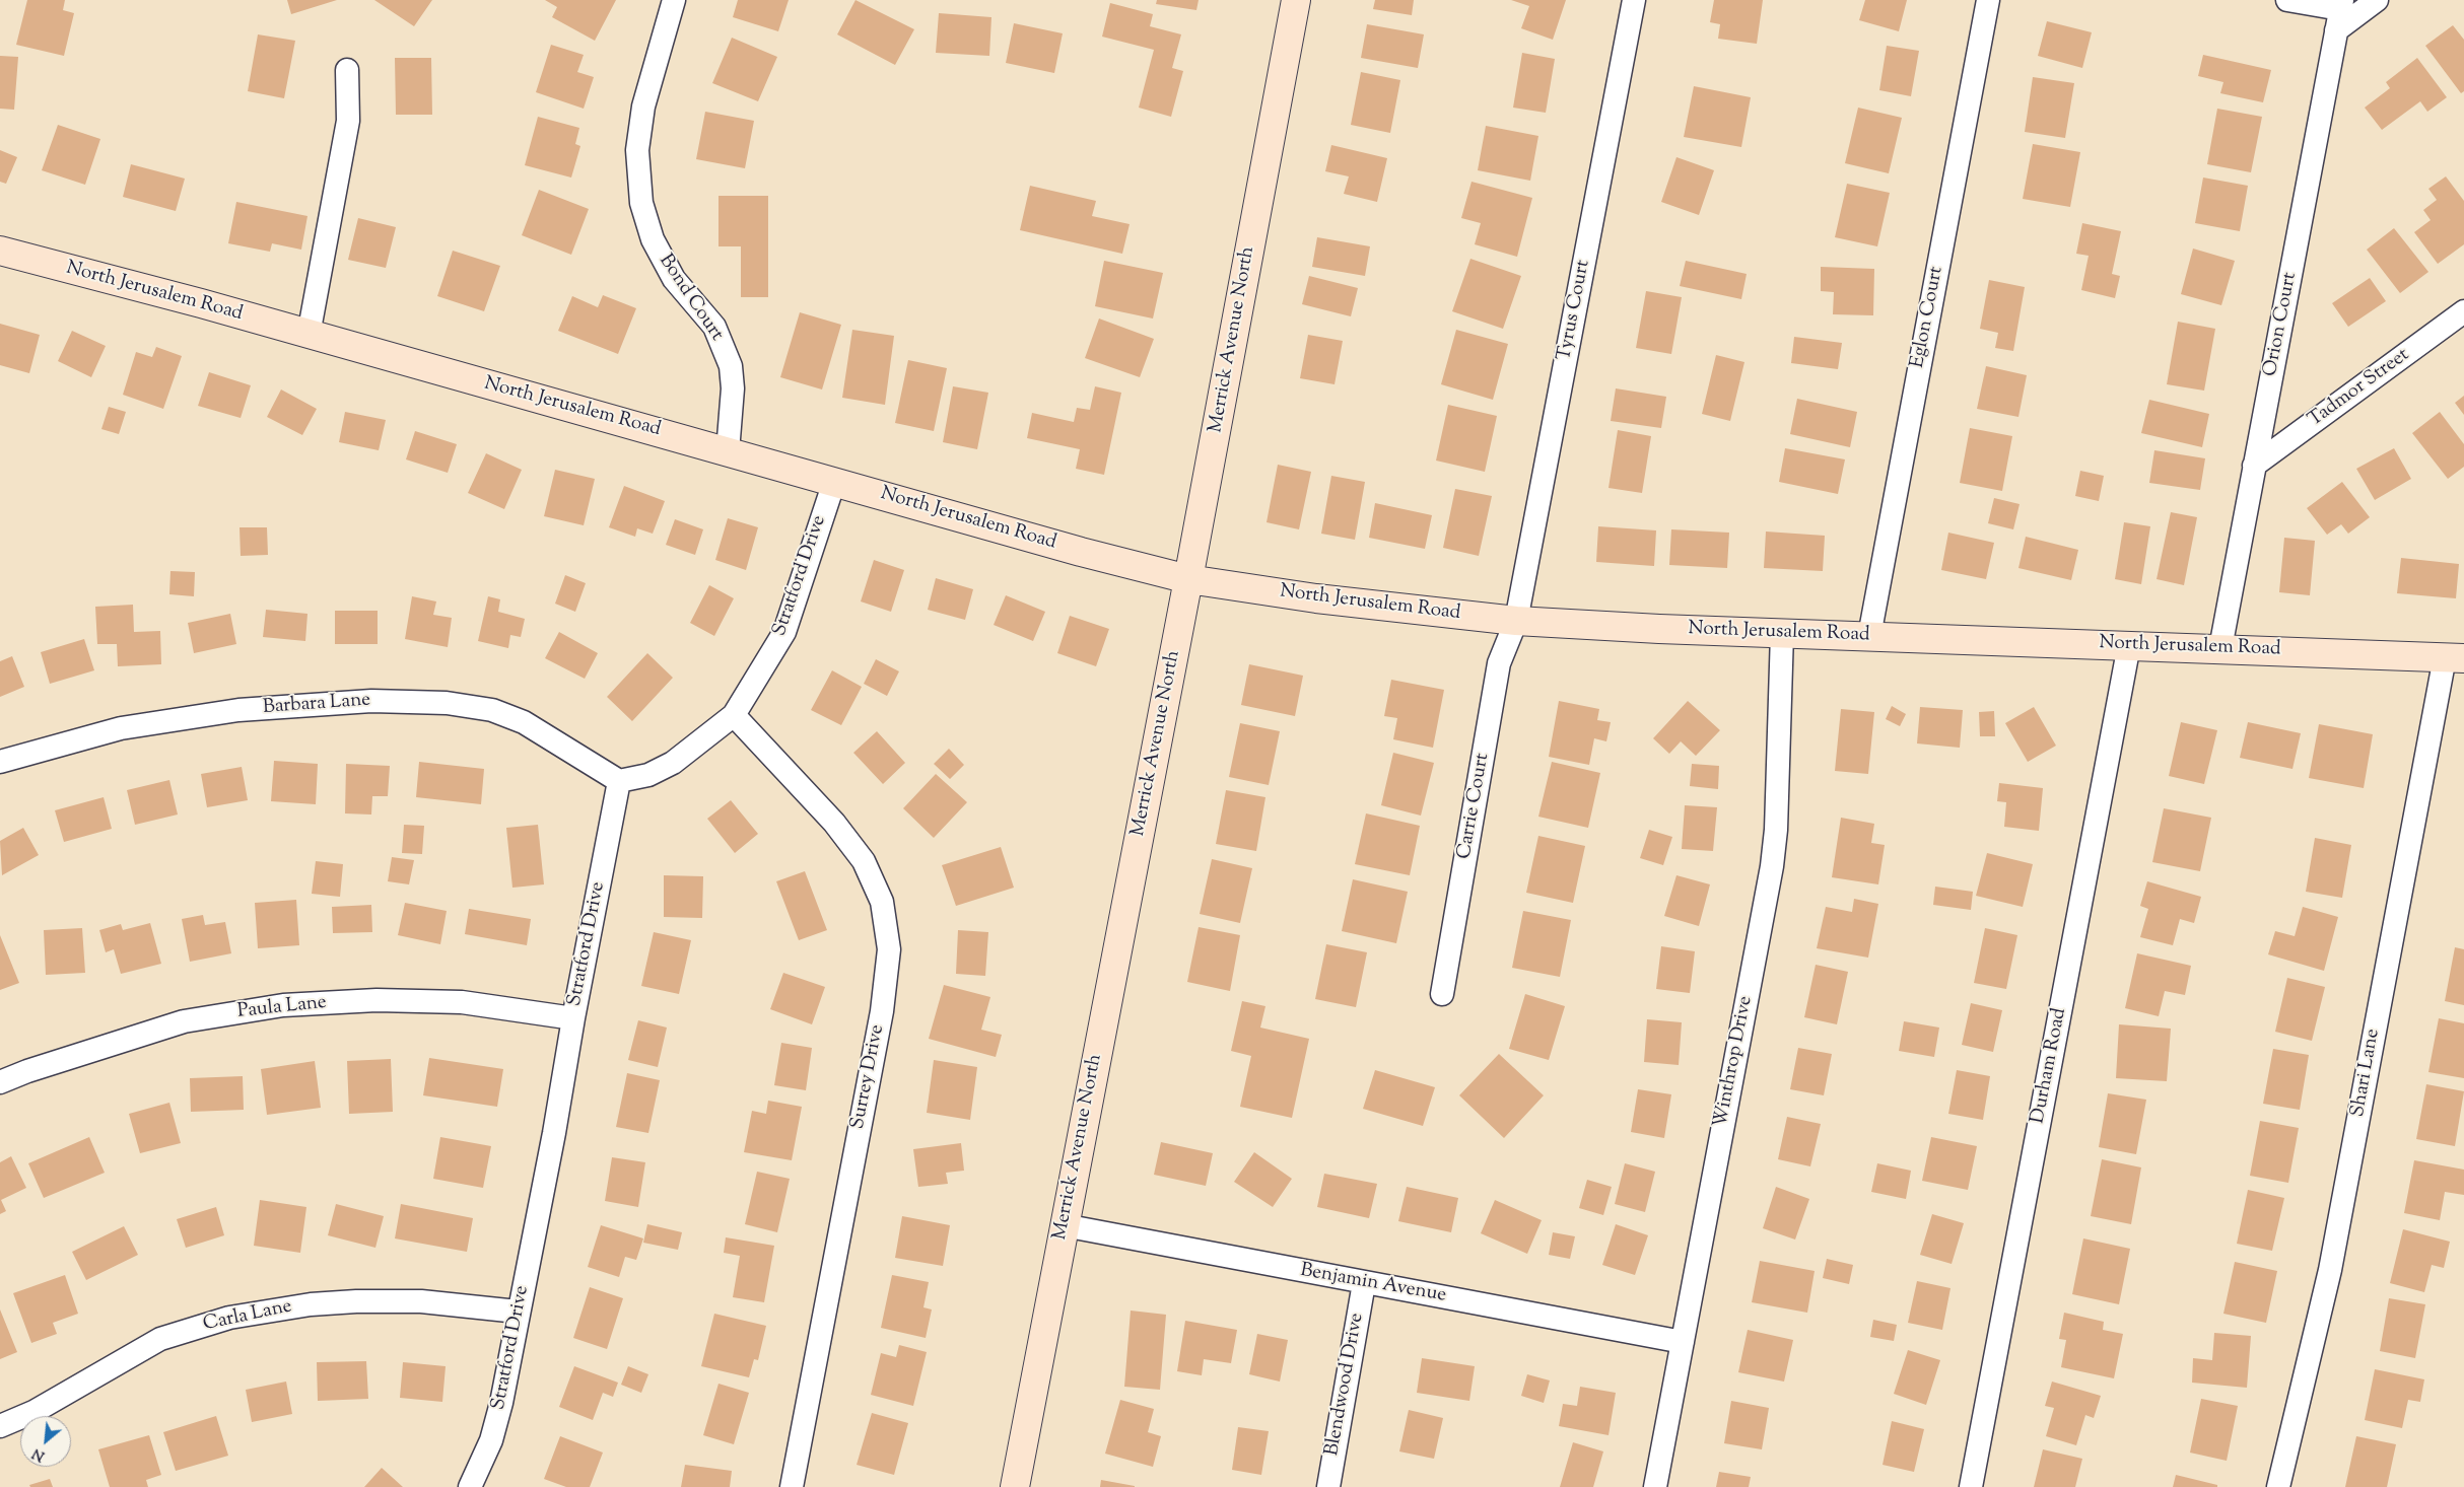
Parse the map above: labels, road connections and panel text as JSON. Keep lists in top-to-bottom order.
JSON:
{
  "streets": {
    "main road": ["North Jerusalem Road", "Merrick Avenue North"],
    "street": [
      "Bond Court",
      "Tyrus Court",
      "Eglon Court",
      "Orion Court",
      "Tadmor Street",
      "Stratford Drive",
      "Barbara Lane",
      "Carrie Court",
      "Paula Lane",
      "Winthrop Drive",
      "Durham Road",
      "Shari Lane",
      "Surrey Drive",
      "Benjamin Avenue",
      "Carla Lane",
      "Blendwood Drive"
    ]
  },
  "crossings": [
    ["North Jerusalem Road", "Bond Court"],
    ["North Jerusalem Road", "Tyrus Court"],
    ["North Jerusalem Road", "Eglon Court"],
    ["North Jerusalem Road", "Orion Court"],
    ["North Jerusalem Road", "Merrick Avenue North"],
    ["North Jerusalem Road", "Stratford Drive"],
    ["North Jerusalem Road", "Carrie Court"],
    ["North Jerusalem Road", "Winthrop Drive"],
    ["North Jerusalem Road", "Durham Road"],
    ["North Jerusalem Road", "Shari Lane"],
    ["Tyrus Court", "Carrie Court"],
    ["Orion Court", "Tadmor Street"],
    ["Merrick Avenue North", "Benjamin Avenue"],
    ["Stratford Drive", "Barbara Lane"],
    ["Stratford Drive", "Paula Lane"],
    ["Stratford Drive", "Surrey Drive"],
    ["Stratford Drive", "Carla Lane"],
    ["Winthrop Drive", "Benjamin Avenue"],
    ["Benjamin Avenue", "Blendwood Drive"]
  ],
  "north": "bottom left"
}
